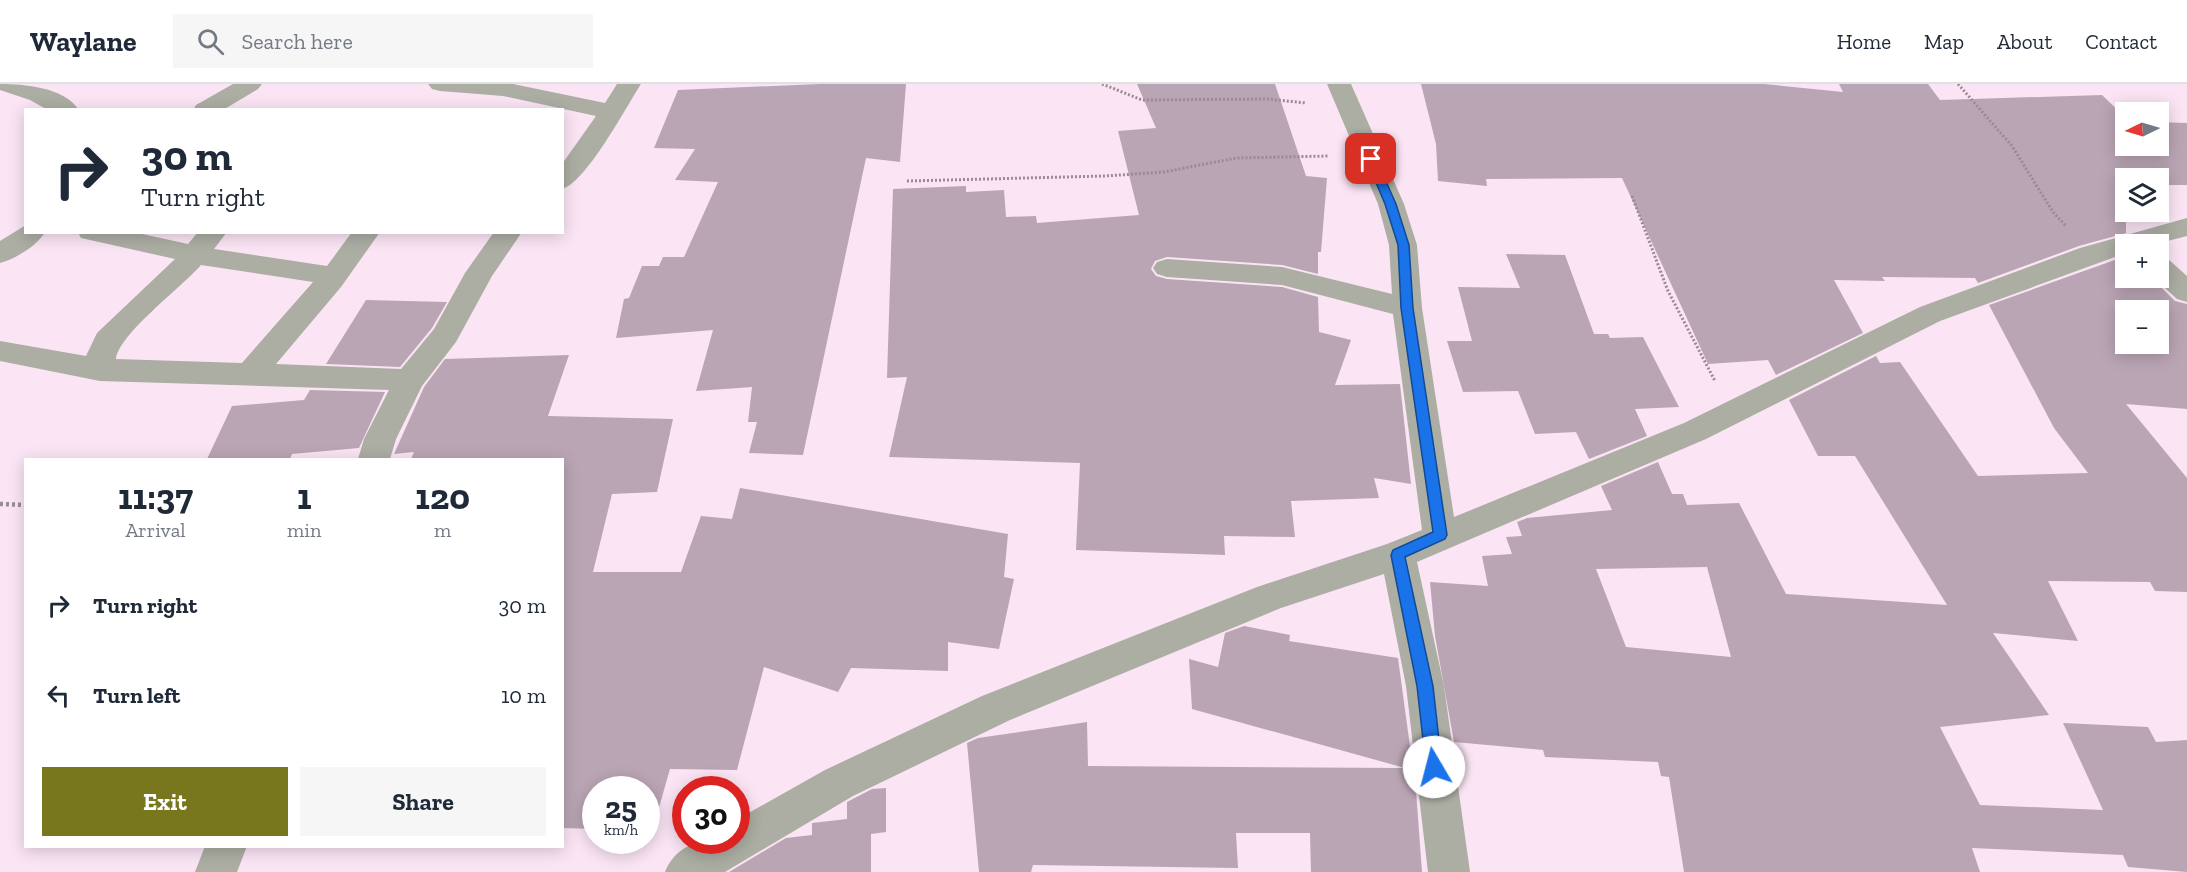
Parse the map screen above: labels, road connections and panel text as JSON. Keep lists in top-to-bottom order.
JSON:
{
  "north": "left",
  "page": {
    "header": "Waylane",
    "search": "Search here",
    "nav": [
      "Home",
      "Map",
      "About",
      "Contact"
    ],
    "map_buttons": ["+", "−"],
    "turn": ["30 m", "Turn right"],
    "eta": [
      "11:37",
      "Arrival",
      "1",
      "min",
      "120",
      "m"
    ],
    "list": [
      {
        "name": "Turn right",
        "value": "30 m"
      },
      {
        "name": "Turn left",
        "value": "10 m"
      }
    ],
    "buttons": ["Exit", "Share"],
    "speed": "25 km/h",
    "limit": "30"
  }
}
